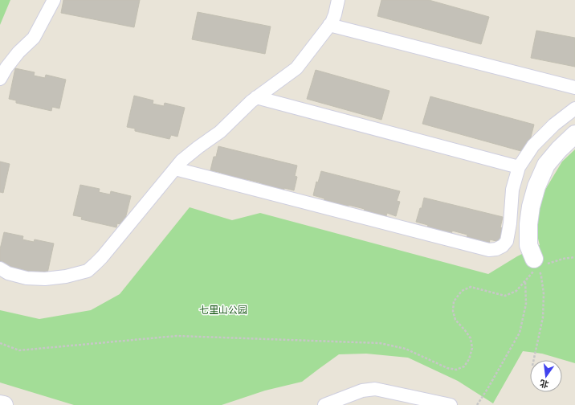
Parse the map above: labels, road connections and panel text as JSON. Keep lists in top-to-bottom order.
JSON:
{
  "parks": ["七里山公园"],
  "north": "bottom"
}
